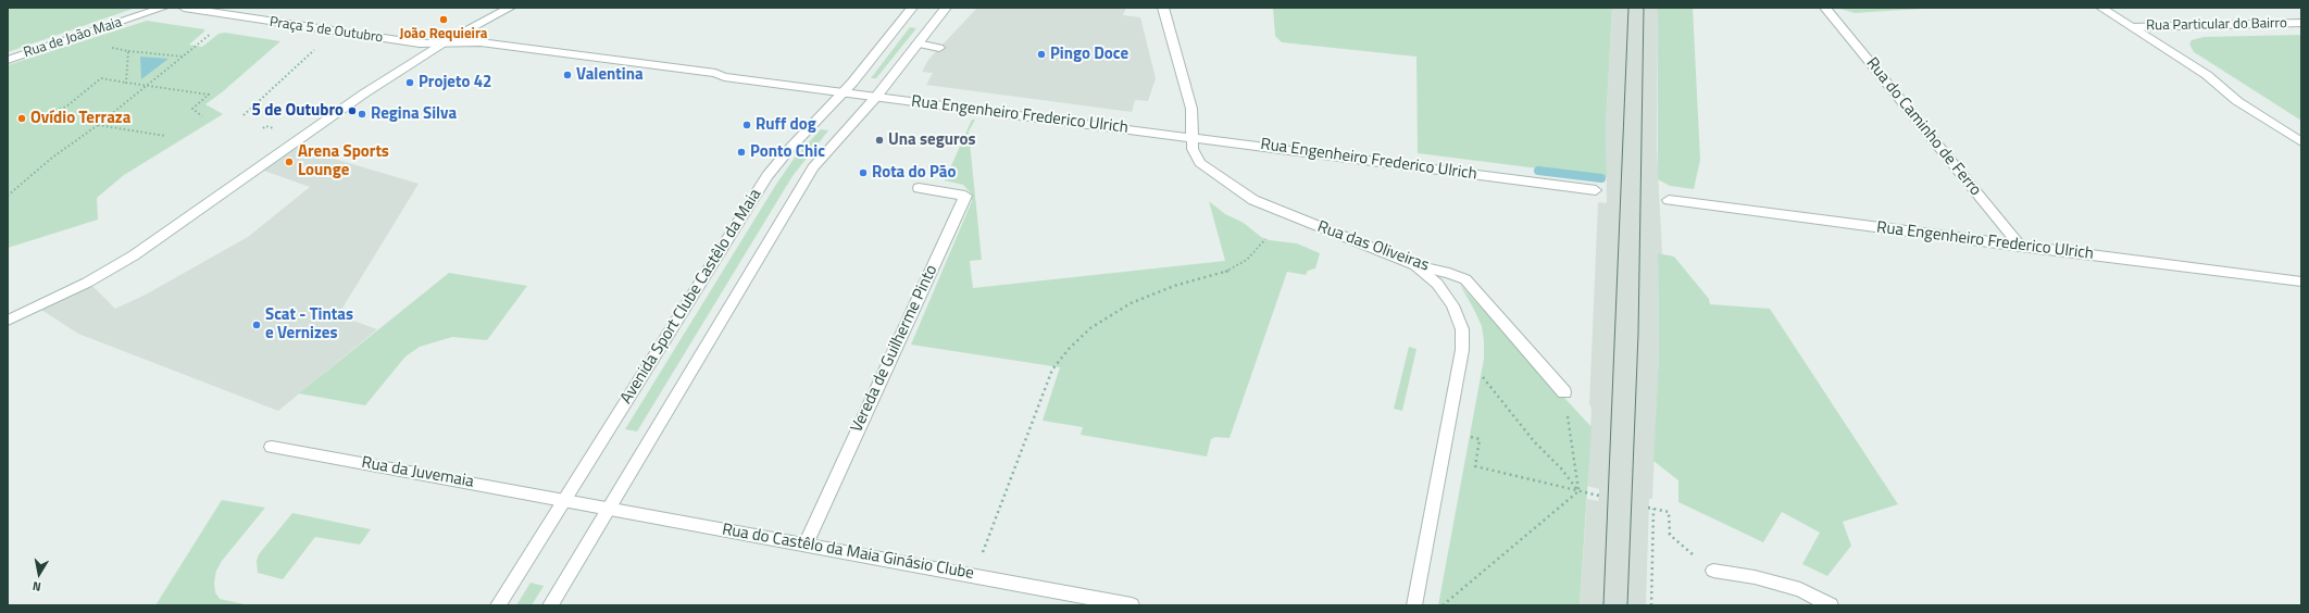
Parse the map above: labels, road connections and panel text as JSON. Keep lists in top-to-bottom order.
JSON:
{
  "streets": {
    "street": [
      "Rua Particular do Bairro",
      "Praça 5 de Outubro",
      "Rua de João Maia",
      "Rua Engenheiro Frederico Ulrich",
      "Rua do Caminho de Ferro",
      "Rua das Oliveiras",
      "Avenida Sport Clube Castêlo da Maia",
      "Vereda de Guilherme Pinto",
      "Rua da Juvemaia",
      "Rua do Castêlo da Maia Ginásio Clube"
    ]
  },
  "crossings": [
    ["Praça 5 de Outubro", "Rua Engenheiro Frederico Ulrich"],
    ["Rua Engenheiro Frederico Ulrich", "Rua do Caminho de Ferro"],
    ["Rua Engenheiro Frederico Ulrich", "Rua das Oliveiras"],
    ["Rua Engenheiro Frederico Ulrich", "Avenida Sport Clube Castêlo da Maia"],
    ["Avenida Sport Clube Castêlo da Maia", "Rua da Juvemaia"],
    ["Avenida Sport Clube Castêlo da Maia", "Rua do Castêlo da Maia Ginásio Clube"],
    ["Vereda de Guilherme Pinto", "Rua do Castêlo da Maia Ginásio Clube"],
    ["Rua da Juvemaia", "Rua do Castêlo da Maia Ginásio Clube"]
  ],
  "places": [
    "João Requieira",
    "Pingo Doce",
    "Valentina",
    "Projeto 42",
    "5 de Outubro",
    "Regina Silva",
    "Ovídio Terraza",
    "Ruff dog",
    "Una seguros",
    "Ponto Chic",
    "Arena Sports Lounge",
    "Rota do Pão",
    "Scat - Tintas e Vernizes"
  ],
  "north": "bottom"
}
